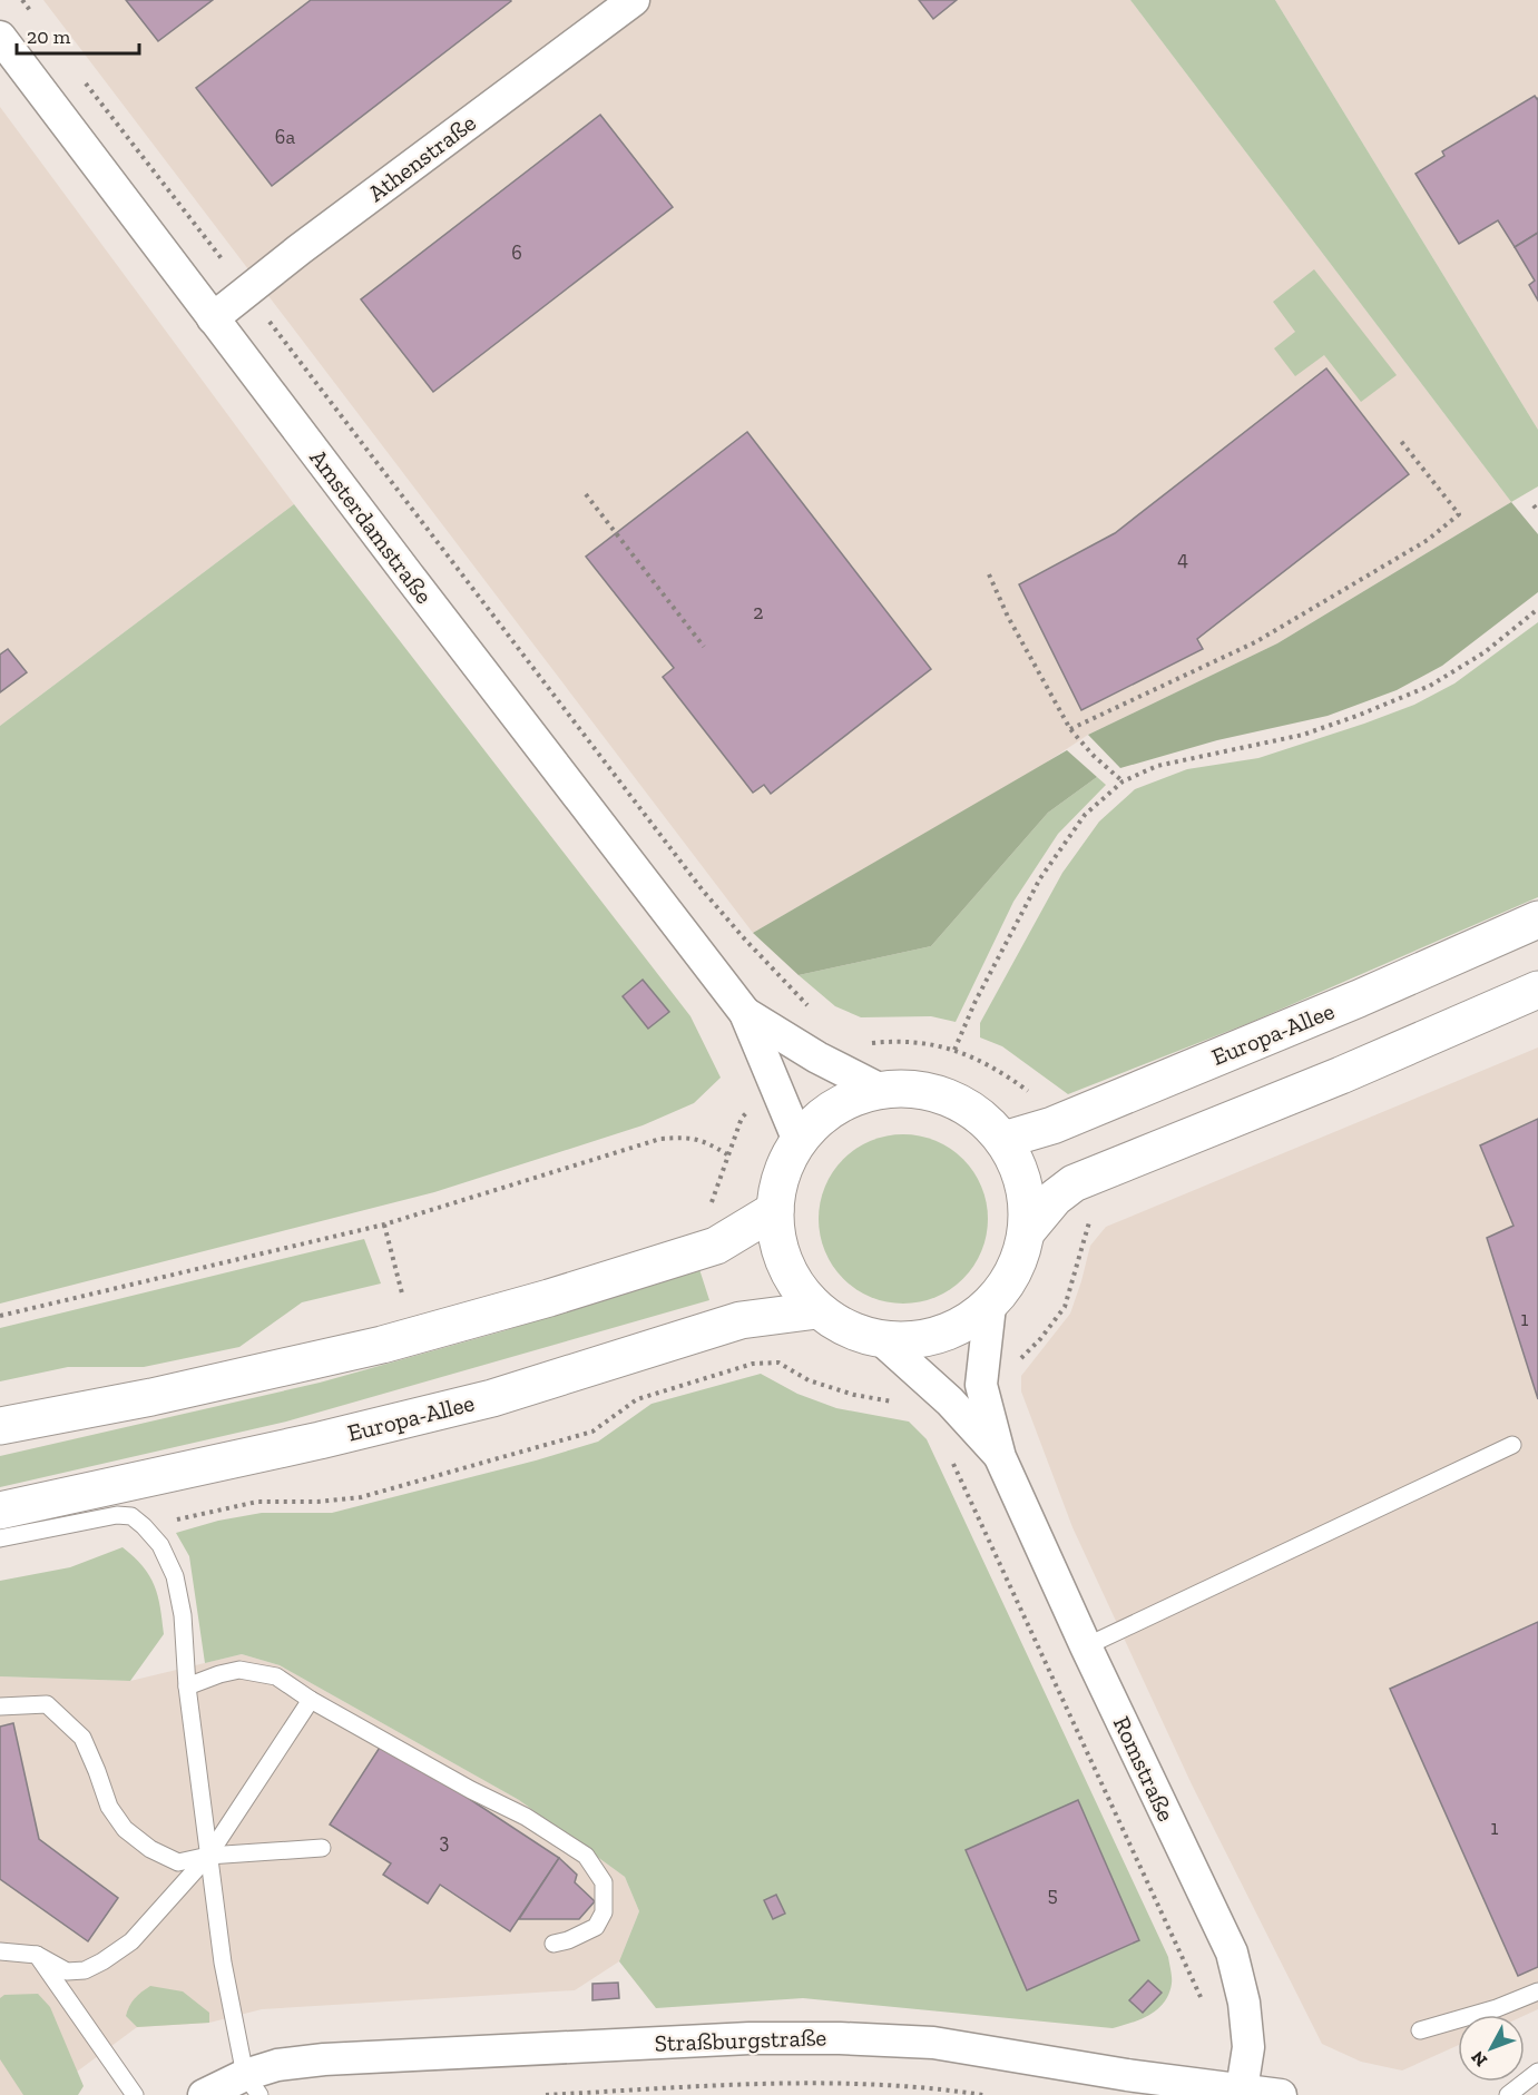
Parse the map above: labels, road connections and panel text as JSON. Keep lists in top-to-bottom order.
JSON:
{
  "streets": {
    "street": [
      "Athenstraße",
      "Amsterdamstraße",
      "Europa-Allee",
      "Romstraße",
      "Straßburgstraße"
    ]
  },
  "crossings": [
    ["Athenstraße", "Amsterdamstraße"],
    ["Romstraße", "Straßburgstraße"]
  ],
  "house_numbers": [
    "6a",
    "6",
    "4",
    "2",
    "1",
    "1",
    "3",
    "5"
  ],
  "scale_bar": "20 m",
  "north": "bottom left"
}
